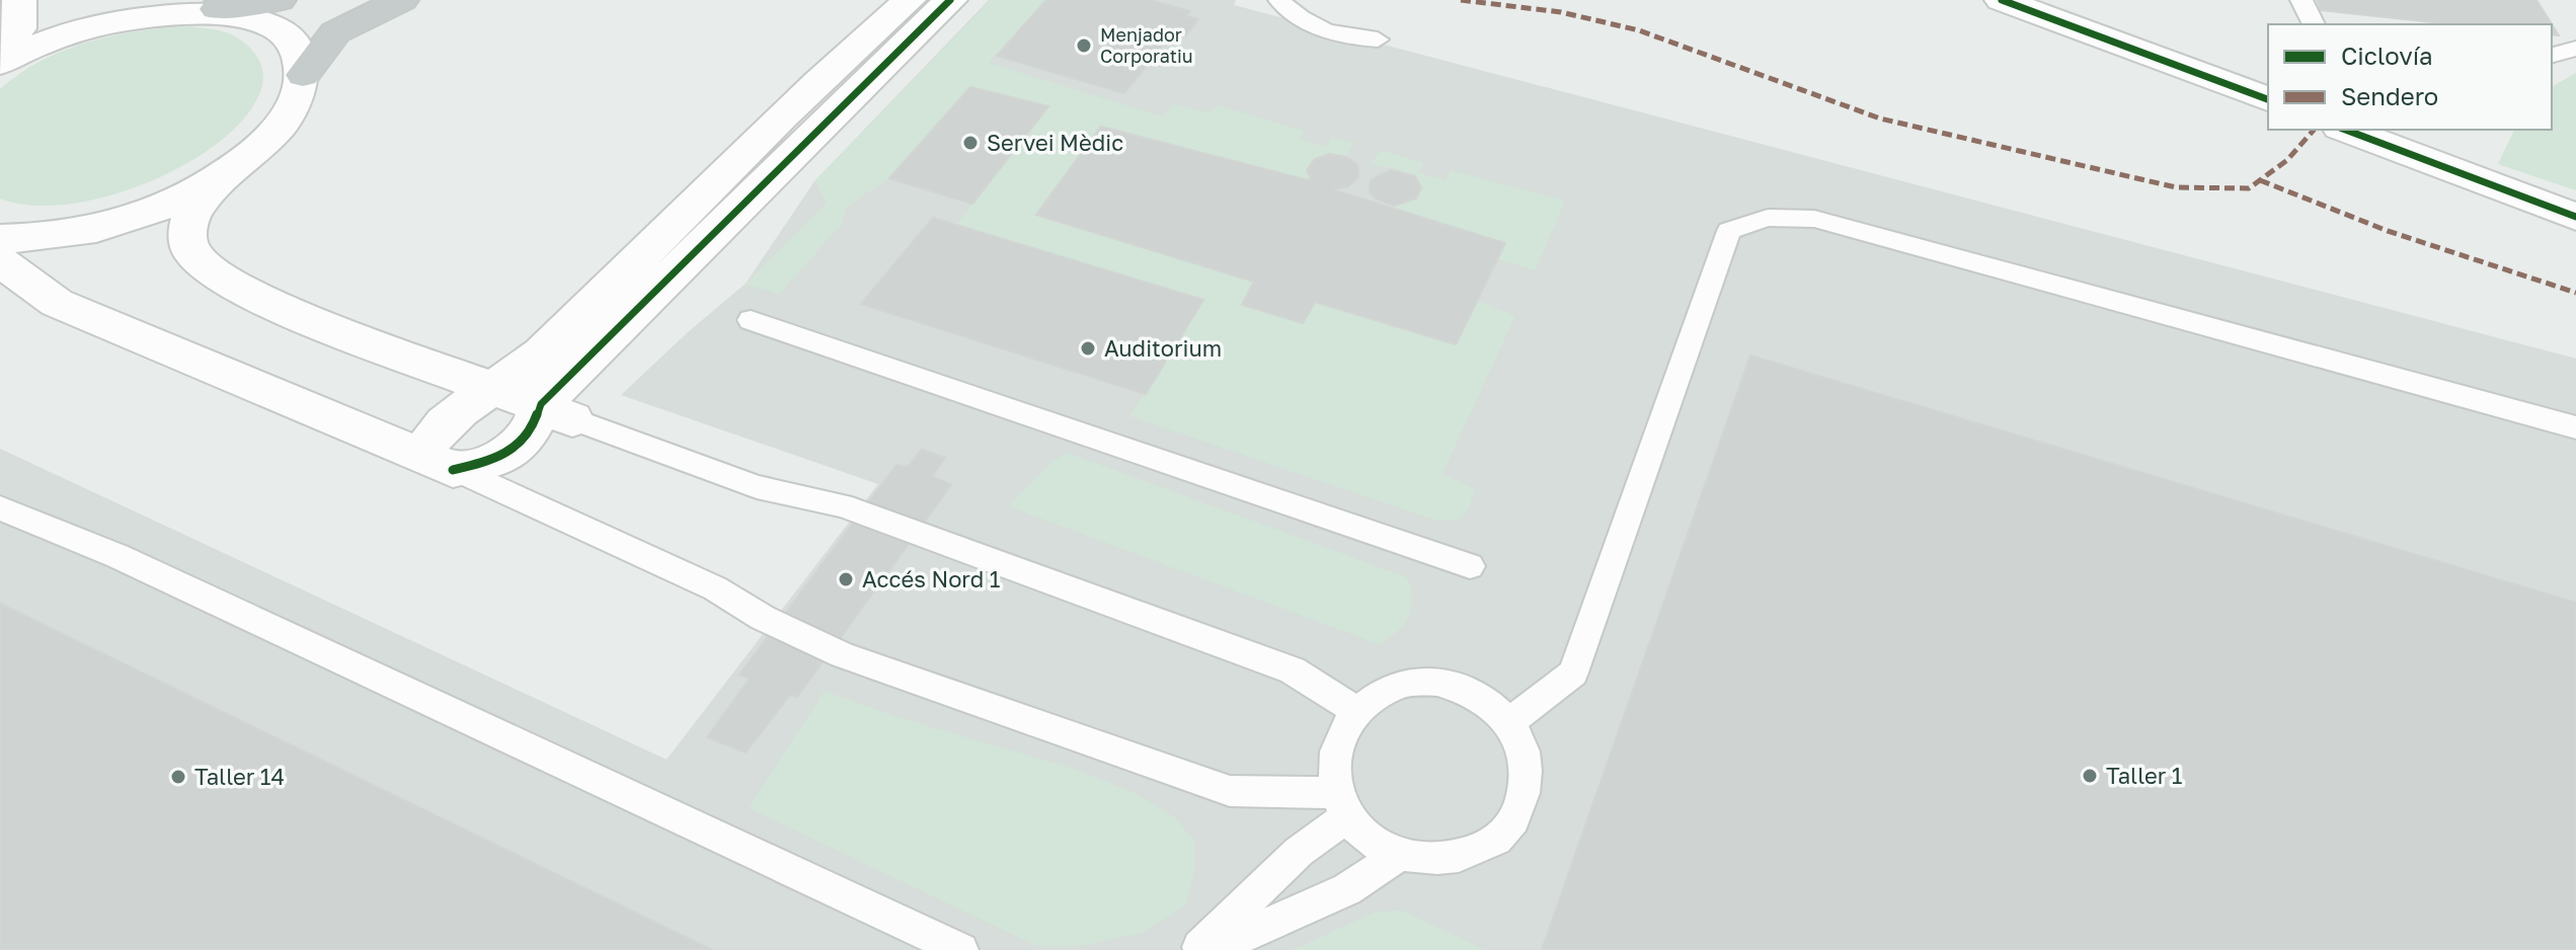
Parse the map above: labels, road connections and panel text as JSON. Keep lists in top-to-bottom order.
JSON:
{
  "places": [
    "Menjador Corporatiu",
    "Servei Mèdic",
    "Auditorium",
    "Accés Nord 1",
    "Taller 1",
    "Taller 14"
  ],
  "legend": ["Ciclovía", "Sendero"]
}
